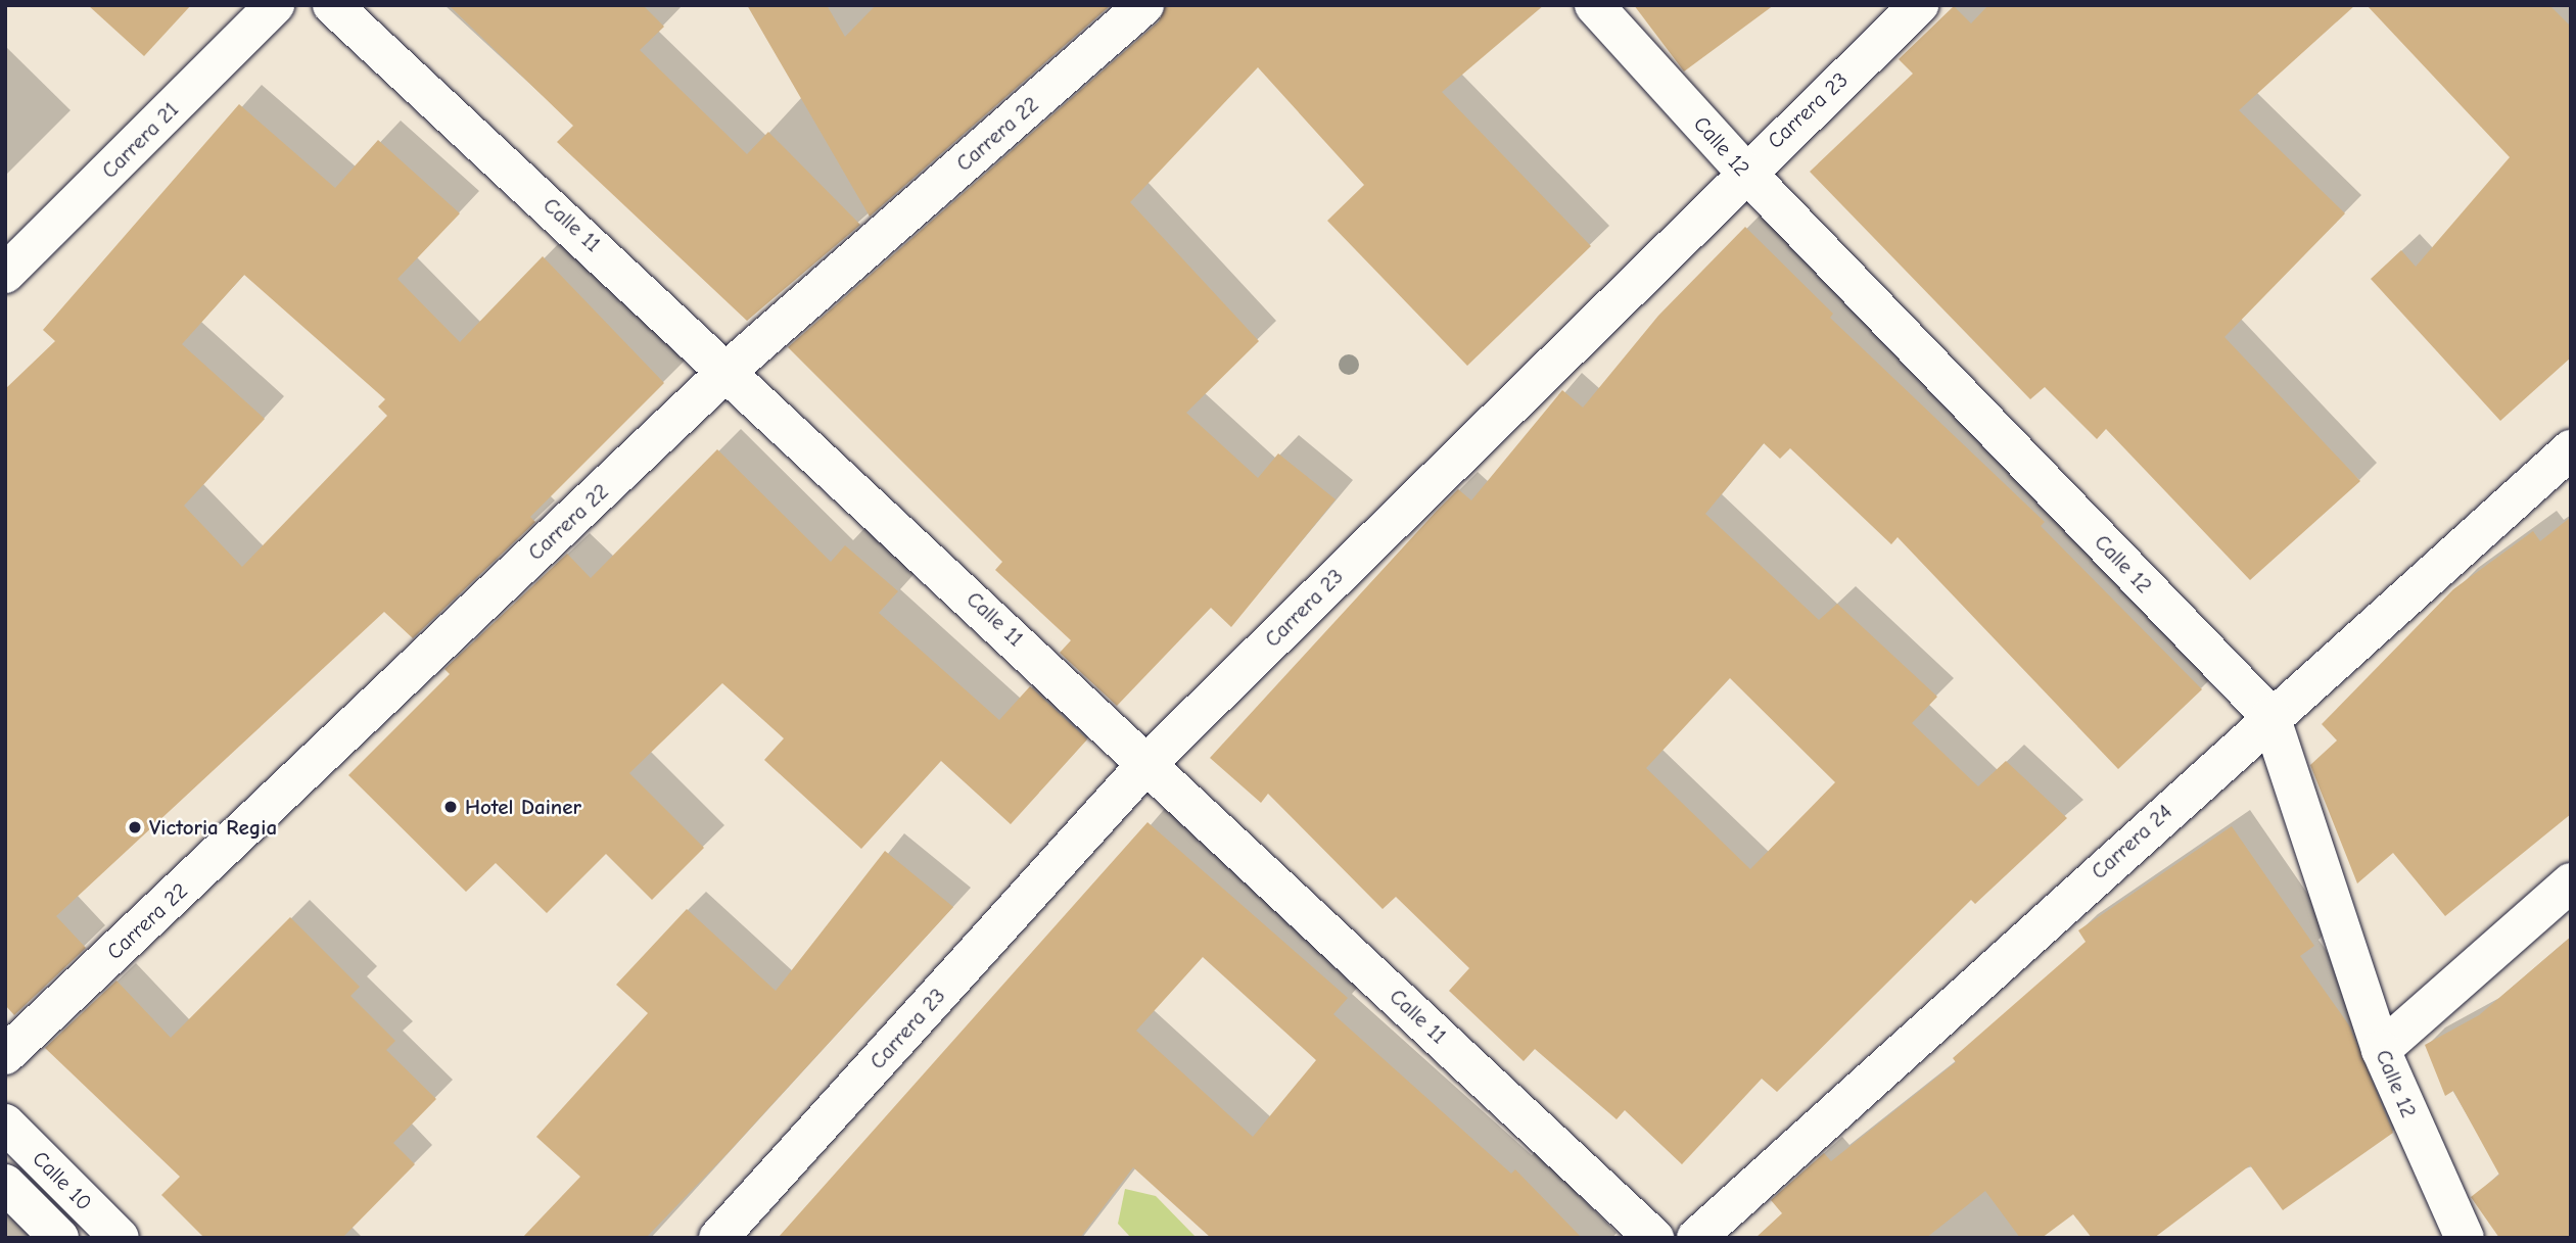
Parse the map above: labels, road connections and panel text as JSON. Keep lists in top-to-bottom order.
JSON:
{
  "streets": {
    "street": [
      "Carrera 23",
      "Carrera 22",
      "Carrera 21",
      "Calle 12",
      "Calle 11",
      "Carrera 24",
      "Calle 10"
    ]
  },
  "crossings": [
    ["Carrera 23", "Calle 12"],
    ["Carrera 23", "Calle 11"],
    ["Carrera 22", "Calle 11"],
    ["Calle 12", "Carrera 24"]
  ],
  "places": ["Hotel Dainer", "Victoria Regia"]
}
